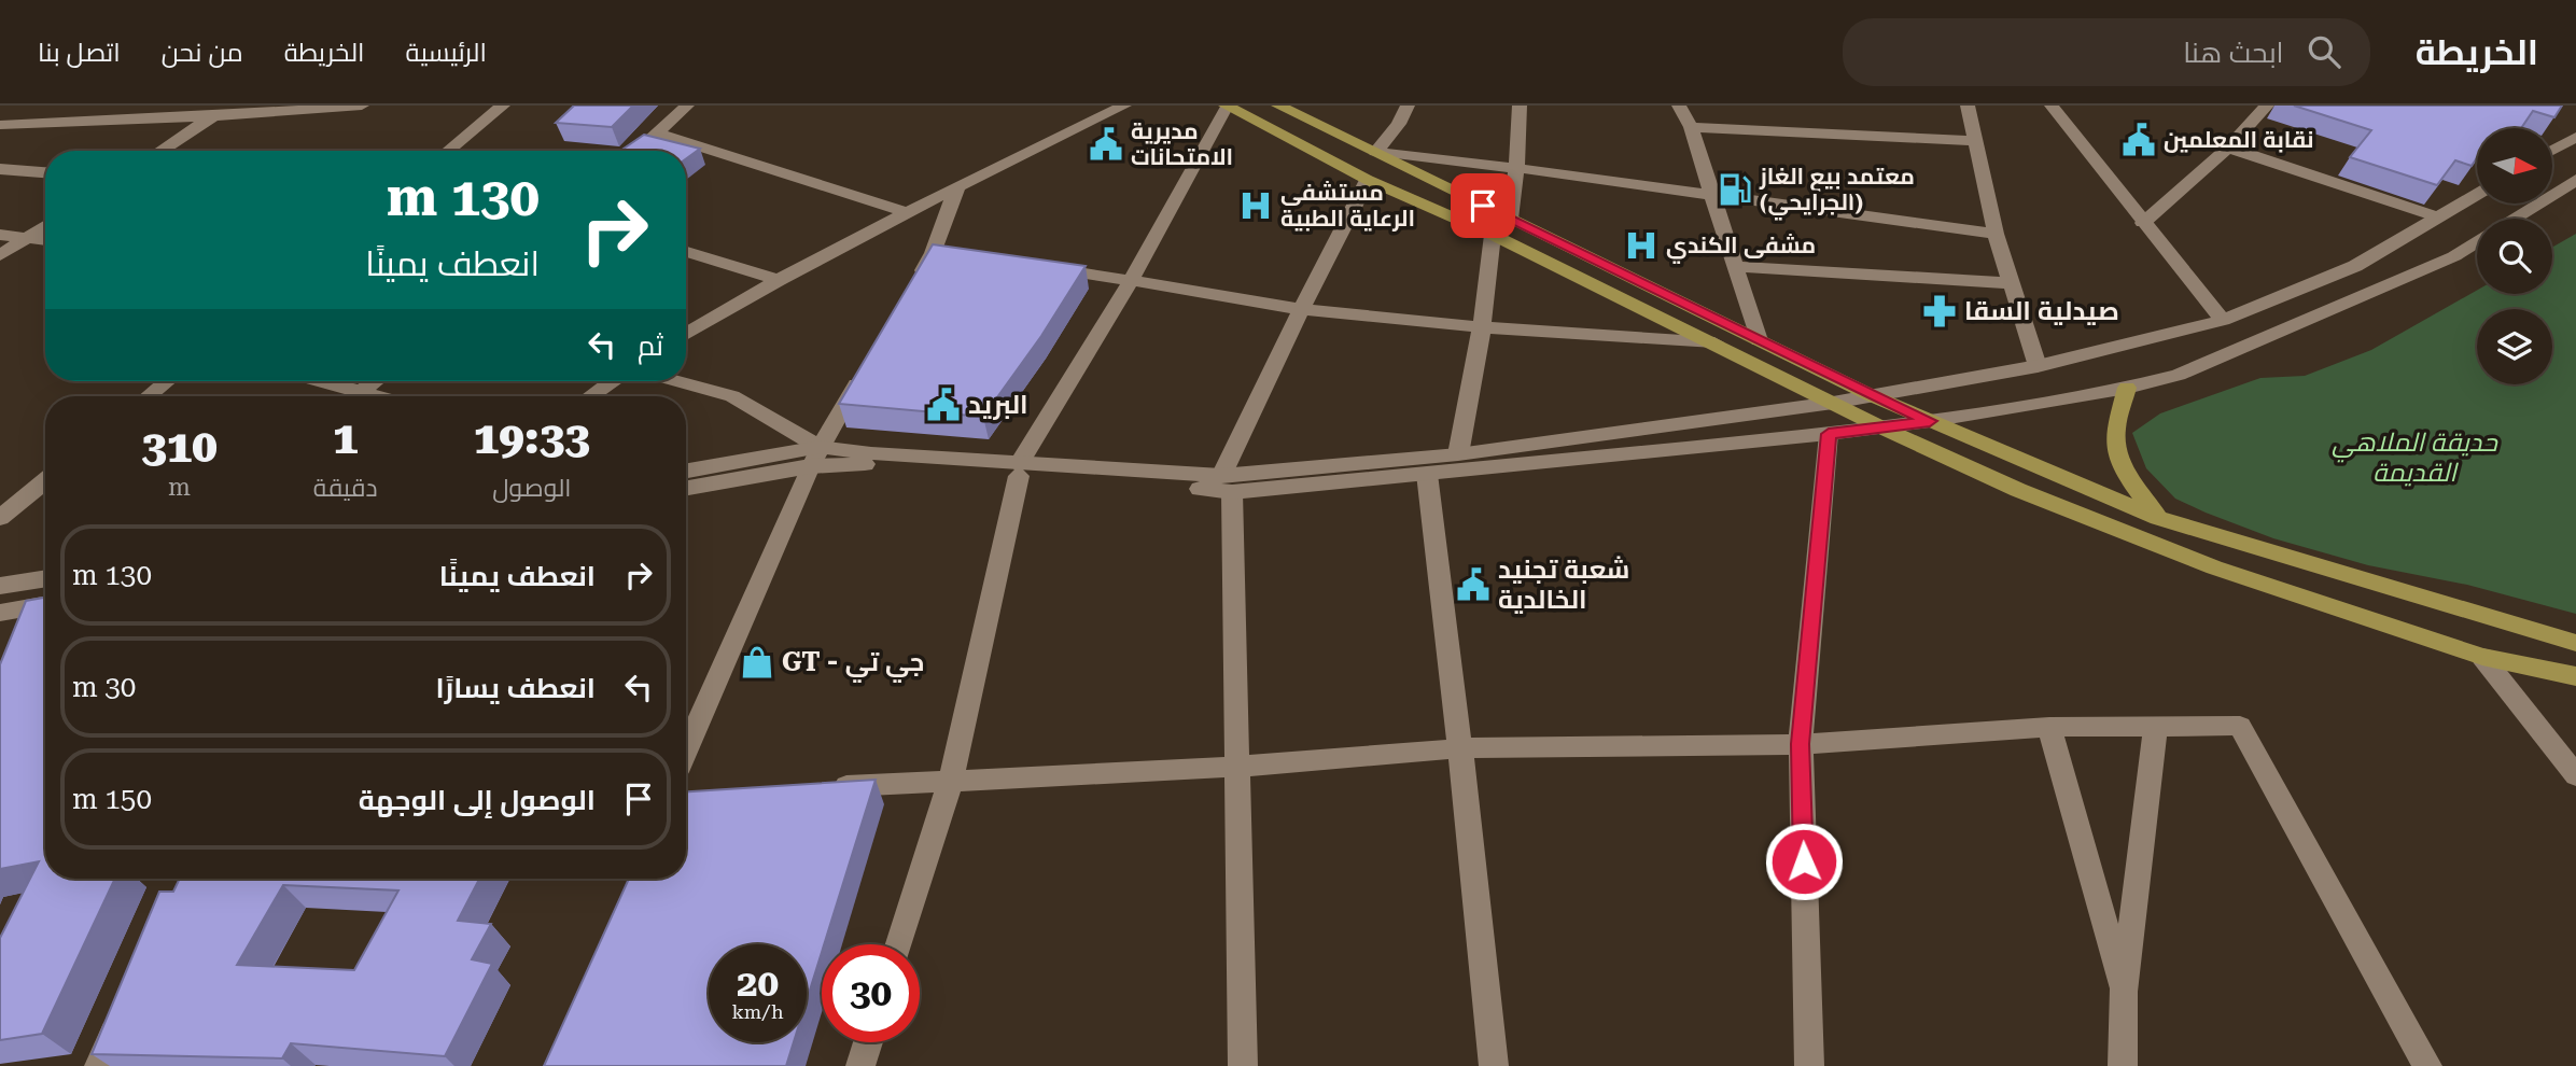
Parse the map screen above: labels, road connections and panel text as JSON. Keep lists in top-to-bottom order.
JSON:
{
  "parks": ["حديقة الملاهي القديمة"],
  "places": {
    "public building": [
      "نقابة المعلمين",
      "مديرية الامتحانات",
      "البريد",
      "شعبة تجنيد الخالدية"
    ],
    "fuel station": ["معتمد بيع الغاز (الجرايحي)"],
    "hospital": ["مستشفى الرعاية الطبية", "مشفى الكندي"],
    "pharmacy": ["صيدلية السقا"],
    "shop": ["GT - جي تي"]
  },
  "north": "right",
  "page": {
    "header": "الخريطة",
    "search": "ابحث هنا",
    "nav": [
      "الرئيسية",
      "الخريطة",
      "من نحن",
      "اتصل بنا"
    ],
    "turn": ["130 m", "انعطف يمينًا"],
    "then": "ثم",
    "eta": [
      "19:33",
      "الوصول",
      "1",
      "دقيقة",
      "310",
      "m"
    ],
    "list": [
      {
        "name": "انعطف يمينًا",
        "value": "130 m"
      },
      {
        "name": "انعطف يسارًا",
        "value": "30 m"
      },
      {
        "name": "الوصول إلى الوجهة",
        "value": "150 m"
      }
    ],
    "speed": "20 km/h",
    "limit": "30"
  }
}
